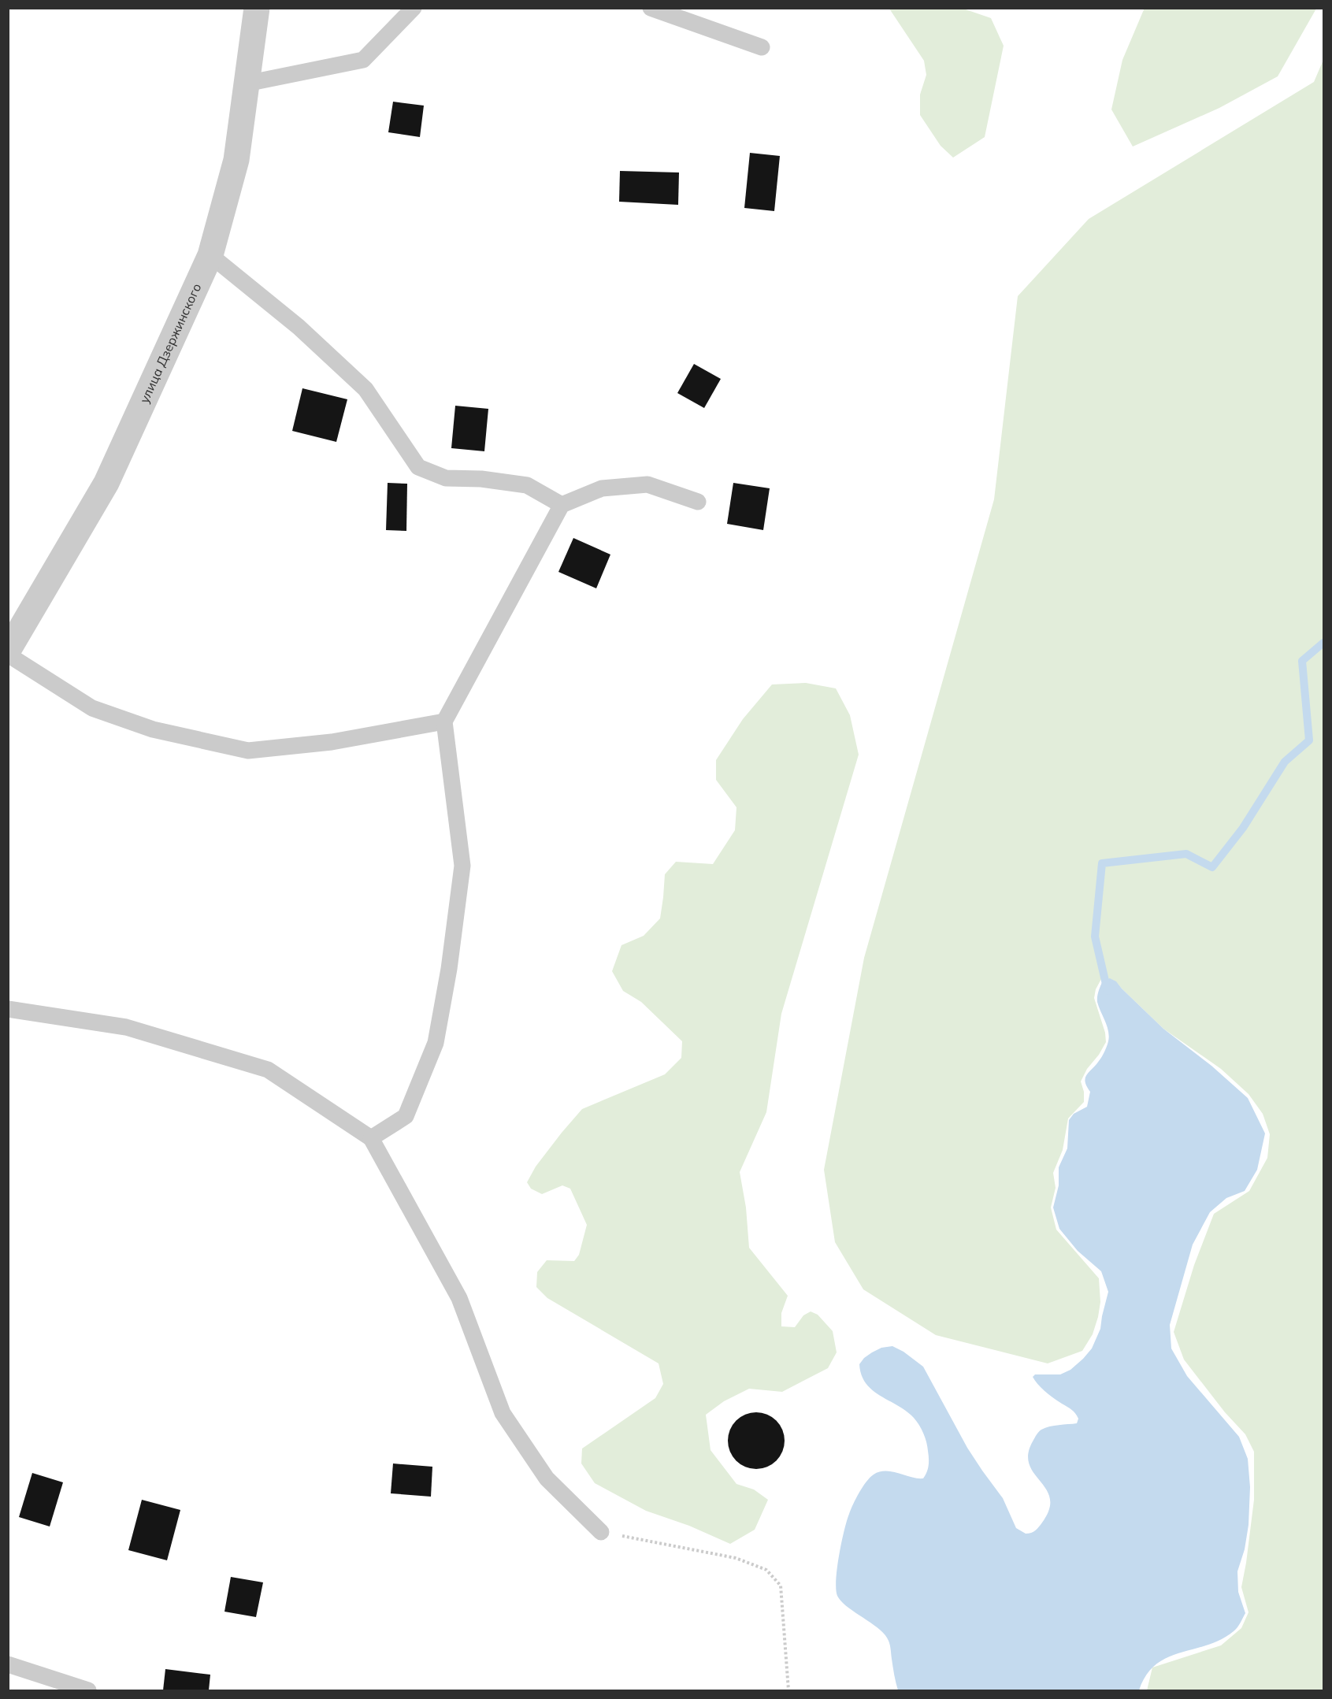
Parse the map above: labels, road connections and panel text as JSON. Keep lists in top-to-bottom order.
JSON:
{
  "streets": {
    "street": ["улица Дзержинского"]
  }
}
